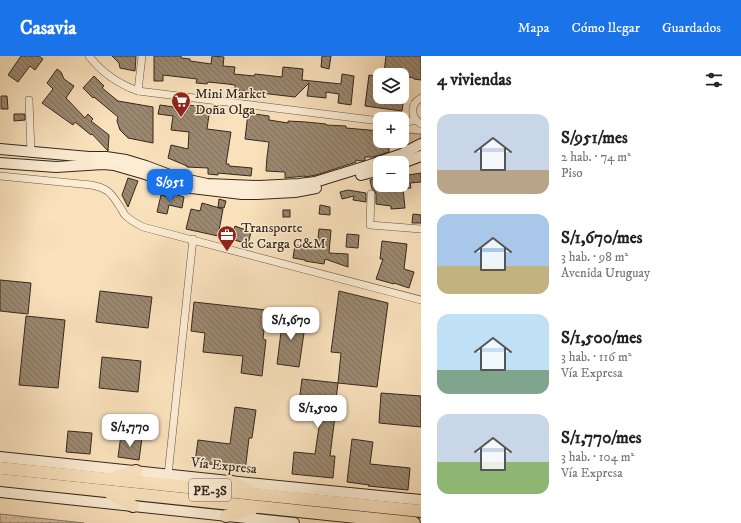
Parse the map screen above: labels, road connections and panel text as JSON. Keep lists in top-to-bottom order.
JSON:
{
  "streets": {
    "main road": ["Vía Expresa", "PE-3S"]
  },
  "places": {
    "supermarket": ["Mini Market Doña Olga"],
    "office": ["Transporte de Carga C&M"]
  },
  "page": {
    "header": "Casavia",
    "nav": ["Mapa", "Cómo llegar", "Guardados"],
    "heading": "4 viviendas",
    "map_buttons": ["+", "−"],
    "list": [
      {
        "name": "S/951/mes",
        "note": "2 hab. · 74 m² · Piso"
      },
      {
        "name": "S/1,670/mes",
        "note": "3 hab. · 98 m² · Avenida Uruguay"
      },
      {
        "name": "S/1,500/mes",
        "note": "3 hab. · 116 m² · Vía Expresa"
      },
      {
        "name": "S/1,770/mes",
        "note": "3 hab. · 104 m² · Vía Expresa"
      }
    ],
    "price": [
      "S/951",
      "S/1,670",
      "S/1,500",
      "S/1,770"
    ]
  }
}
